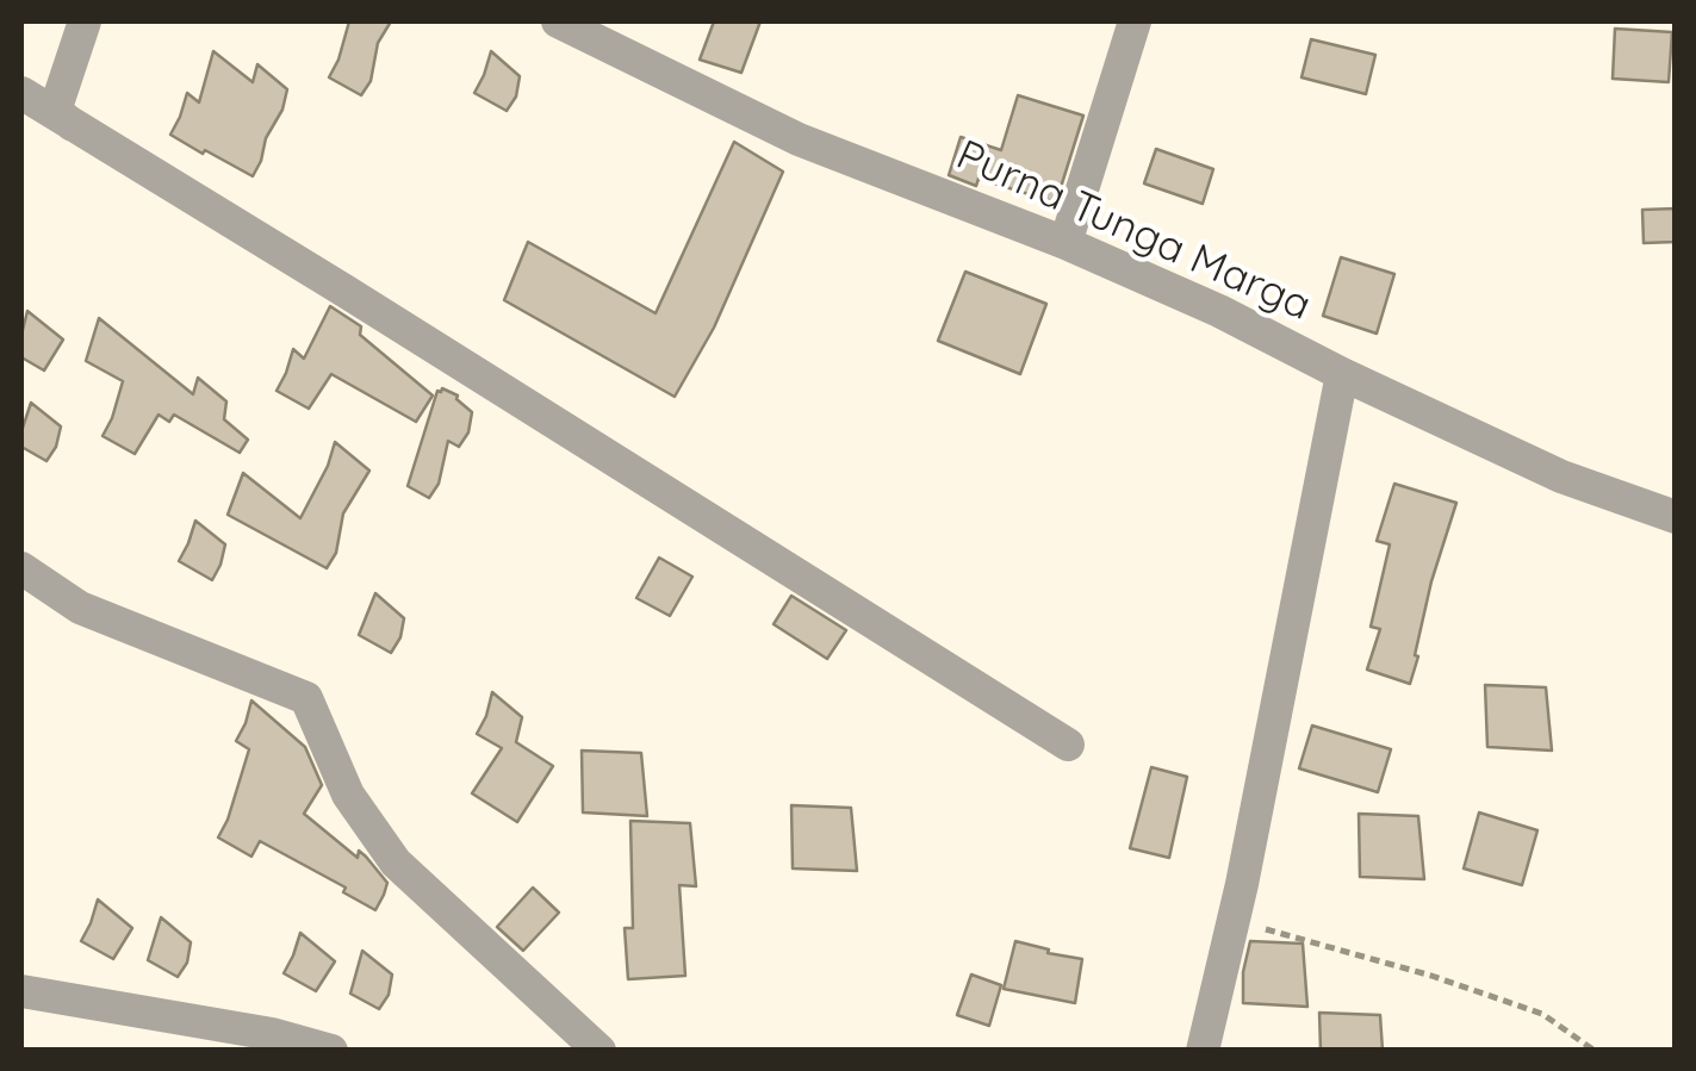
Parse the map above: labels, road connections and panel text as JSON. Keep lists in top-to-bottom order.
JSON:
{
  "streets": {
    "street": ["Purna Tunga Marga"]
  }
}
